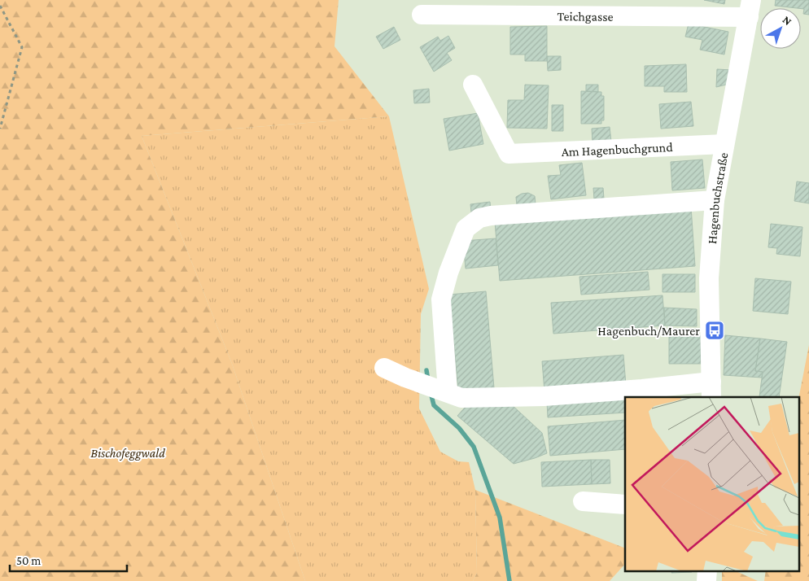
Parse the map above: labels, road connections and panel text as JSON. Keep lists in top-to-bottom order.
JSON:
{
  "streets": {
    "street": ["Teichgasse", "Am Hagenbuchgrund", "Hagenbuchstraße"]
  },
  "crossings": [
    ["Teichgasse", "Hagenbuchstraße"],
    ["Am Hagenbuchgrund", "Hagenbuchstraße"]
  ],
  "parks": ["Bischofeggwald"],
  "places": {
    "bus stop": ["Hagenbuch/Maurer"]
  },
  "scale_bar": "50 m",
  "north": "top right"
}
